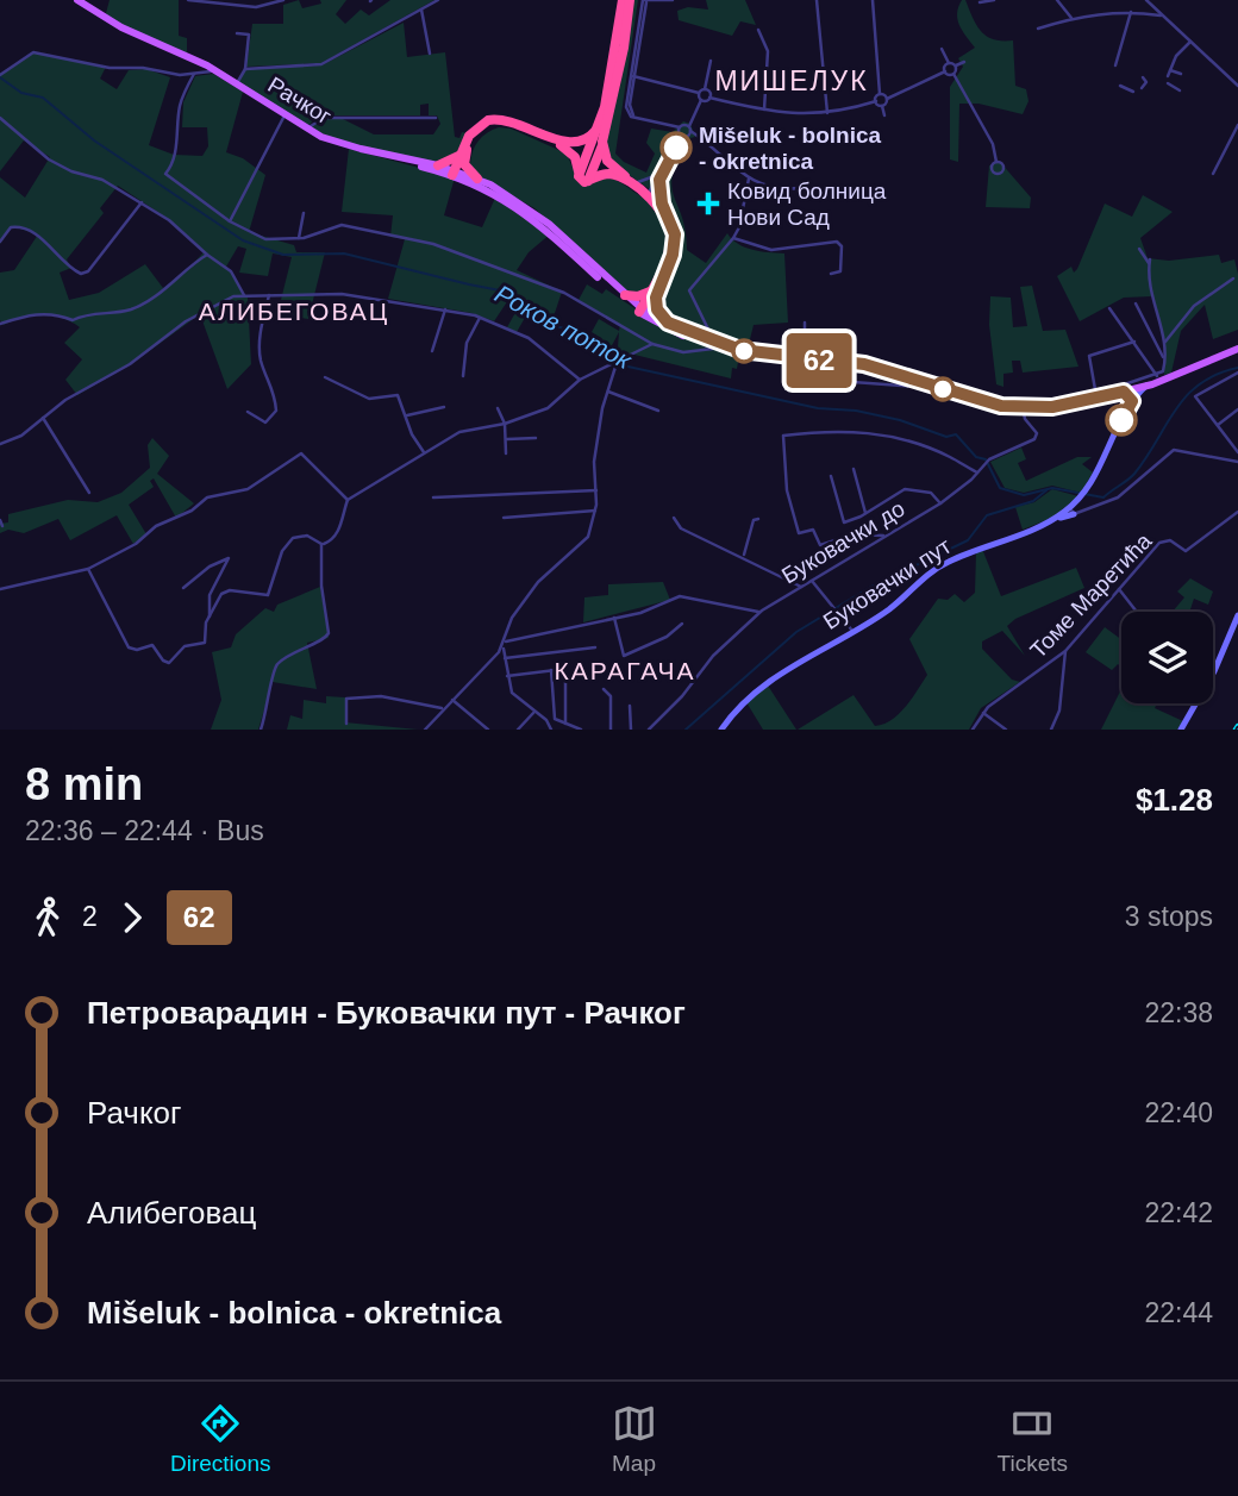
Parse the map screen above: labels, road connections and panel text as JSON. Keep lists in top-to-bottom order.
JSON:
{
  "streets": {
    "main road": ["Рачког"],
    "street": ["Буковачки до", "Буковачки пут", "Томе Маретића"]
  },
  "crossings": [
    ["Рачког", "Буковачки до"]
  ],
  "districts": ["МИШЕЛУК", "АЛИБЕГОВАЦ", "КАРАГАЧА"],
  "water": ["Роков поток"],
  "places": {
    "other": ["Mišeluk - bolnica - okretnica"],
    "health": ["Ковид болница Нови Сад"]
  },
  "lines": ["bus line 62"],
  "page": {
    "on_map": "62",
    "heading": ["8 min", "22:36 – 22:44 · Bus", "$1.28"],
    "legs": ["2", "62", "3 stops"],
    "list": [
      {
        "name": "Петроварадин - Буковачки пут - Рачког",
        "value": "22:38"
      },
      {
        "name": "Рачког",
        "value": "22:40"
      },
      {
        "name": "Алибеговац",
        "value": "22:42"
      },
      {
        "name": "Mišeluk - bolnica - okretnica",
        "value": "22:44"
      }
    ],
    "tabs": ["Directions", "Map", "Tickets"]
  }
}
